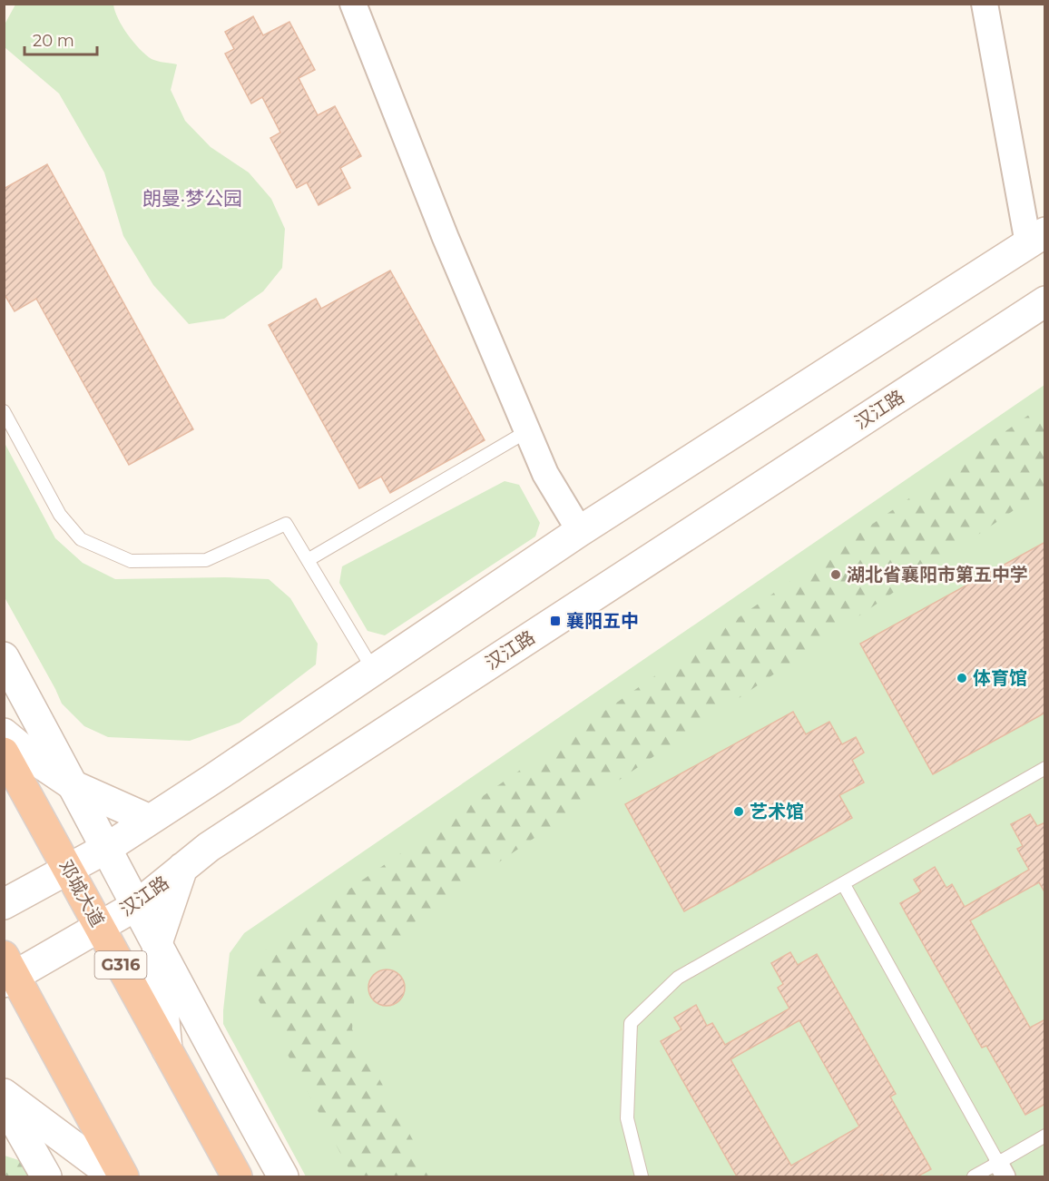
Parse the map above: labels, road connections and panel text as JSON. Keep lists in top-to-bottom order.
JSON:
{
  "streets": {
    "highway": ["邓城大道", "G316"],
    "main road": ["汉江路"]
  },
  "crossings": [
    ["汉江路", "邓城大道"]
  ],
  "districts": ["朗曼·梦公园"],
  "places": {
    "other": ["湖北省襄阳市第五中学", "体育馆", "艺术馆"],
    "transit": ["襄阳五中"]
  },
  "scale_bar": "20 m"
}
